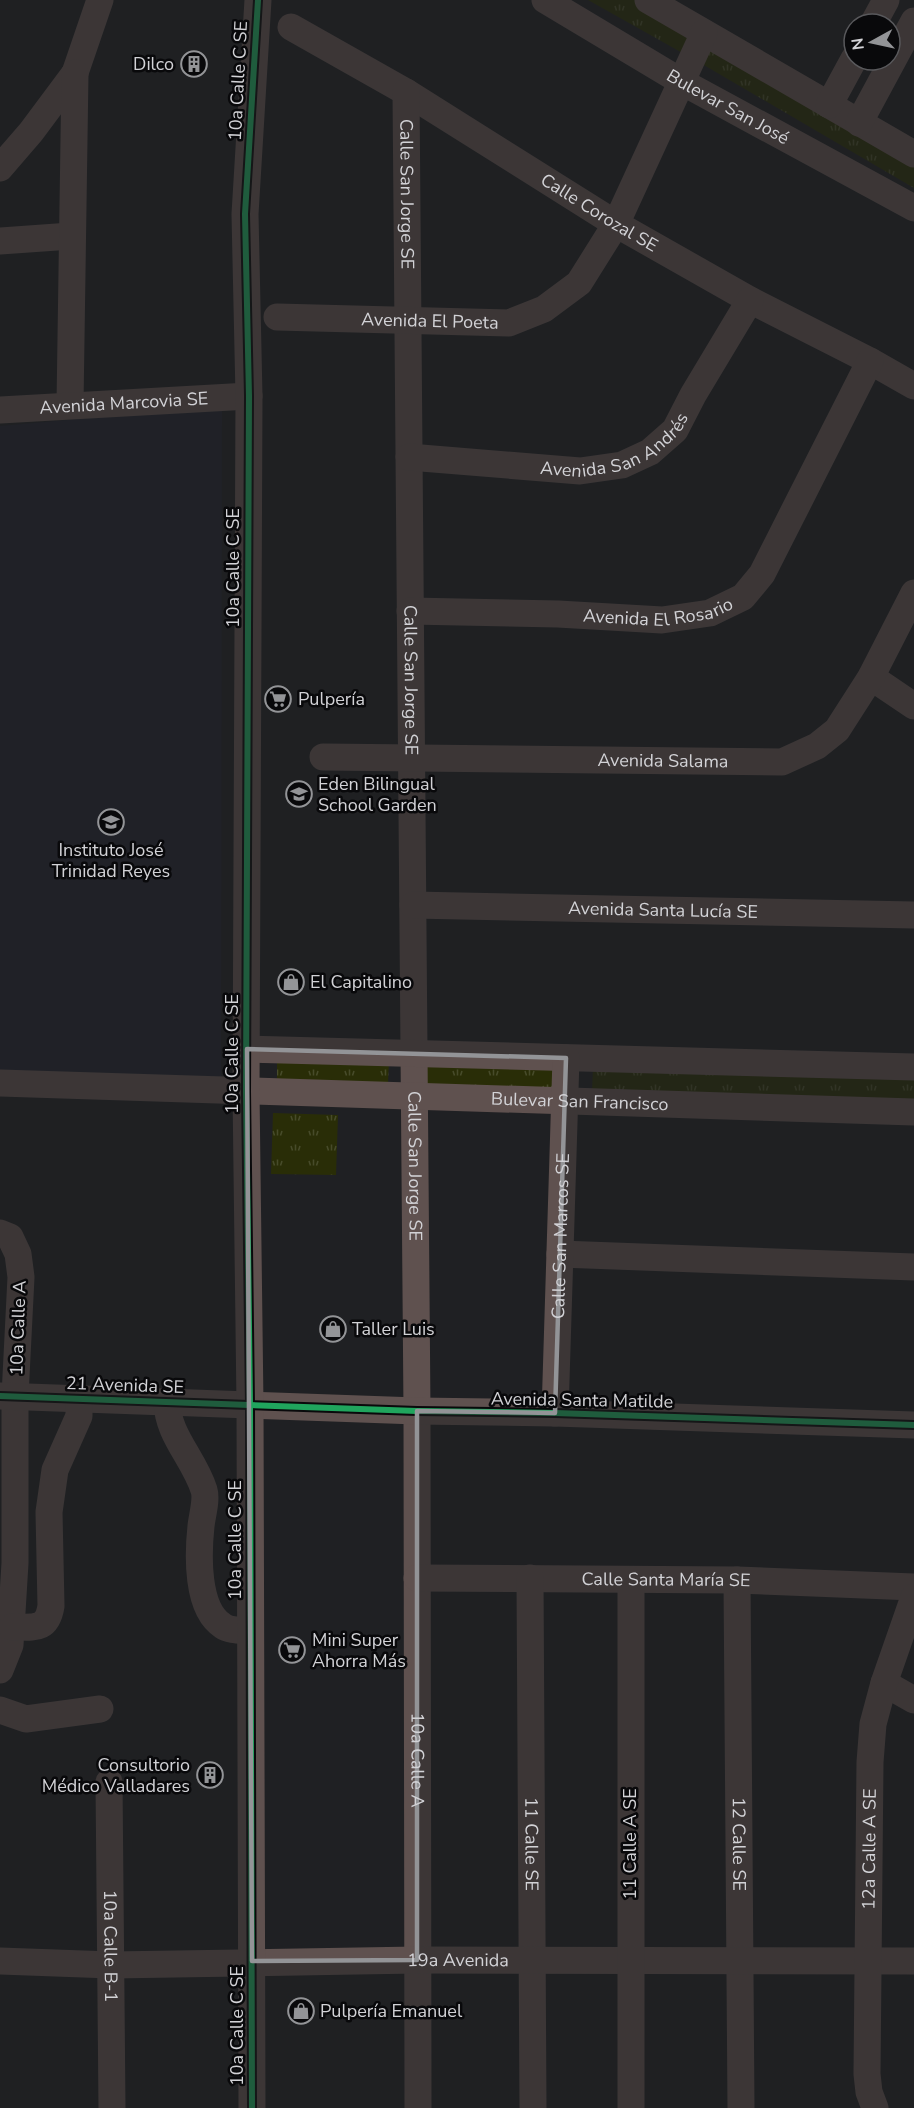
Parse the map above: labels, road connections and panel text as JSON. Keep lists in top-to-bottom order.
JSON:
{
  "streets": {
    "street": [
      "10a Calle C SE",
      "Bulevar San José",
      "Calle San Jorge SE",
      "Calle Corozal SE",
      "Avenida El Poeta",
      "Avenida Marcovia SE",
      "Avenida San Andrés",
      "Avenida El Rosario",
      "Avenida Salama",
      "Avenida Santa Lucía SE",
      "Bulevar San Francisco",
      "Calle San Marcos SE",
      "10a Calle A",
      "21 Avenida SE",
      "Avenida Santa Matilde",
      "Calle Santa María SE",
      "11 Calle SE",
      "11 Calle A SE",
      "12 Calle SE",
      "12a Calle A SE",
      "10a Calle B-1",
      "19a Avenida"
    ]
  },
  "crossings": [
    ["10a Calle C SE", "Avenida Marcovia SE"],
    ["10a Calle C SE", "Bulevar San Francisco"],
    ["10a Calle C SE", "21 Avenida SE"],
    ["10a Calle C SE", "Avenida Santa Matilde"],
    ["10a Calle C SE", "19a Avenida"],
    ["Bulevar San José", "Avenida El Poeta"],
    ["Calle San Jorge SE", "Calle Corozal SE"],
    ["Calle San Jorge SE", "Avenida El Poeta"],
    ["Calle San Jorge SE", "Avenida San Andrés"],
    ["Calle San Jorge SE", "Avenida El Rosario"],
    ["Calle San Jorge SE", "Avenida Salama"],
    ["Calle San Jorge SE", "Avenida Santa Lucía SE"],
    ["Calle San Jorge SE", "Bulevar San Francisco"],
    ["Calle San Jorge SE", "10a Calle A"],
    ["Calle San Jorge SE", "Avenida Santa Matilde"],
    ["Calle Corozal SE", "Avenida El Poeta"],
    ["Calle Corozal SE", "Avenida San Andrés"],
    ["Calle Corozal SE", "Avenida El Rosario"],
    ["Bulevar San Francisco", "Calle San Marcos SE"],
    ["Calle San Marcos SE", "Avenida Santa Matilde"],
    ["10a Calle A", "21 Avenida SE"],
    ["10a Calle A", "Avenida Santa Matilde"],
    ["10a Calle A", "Calle Santa María SE"],
    ["10a Calle A", "19a Avenida"],
    ["21 Avenida SE", "Avenida Santa Matilde"],
    ["Calle Santa María SE", "11 Calle SE"],
    ["Calle Santa María SE", "11 Calle A SE"],
    ["Calle Santa María SE", "12 Calle SE"],
    ["11 Calle SE", "19a Avenida"],
    ["11 Calle A SE", "19a Avenida"],
    ["12 Calle SE", "19a Avenida"],
    ["12a Calle A SE", "19a Avenida"],
    ["10a Calle B-1", "19a Avenida"]
  ],
  "places": {
    "building": ["Dilco", "Consultorio Médico Valladares"],
    "supermarket": ["Pulpería", "Mini Super Ahorra Más"],
    "school or university": ["Eden Bilingual School Garden", "Instituto José Trinidad Reyes"],
    "shop": ["El Capitalino", "Taller Luis", "Pulpería Emanuel"]
  },
  "north": "left"
}
